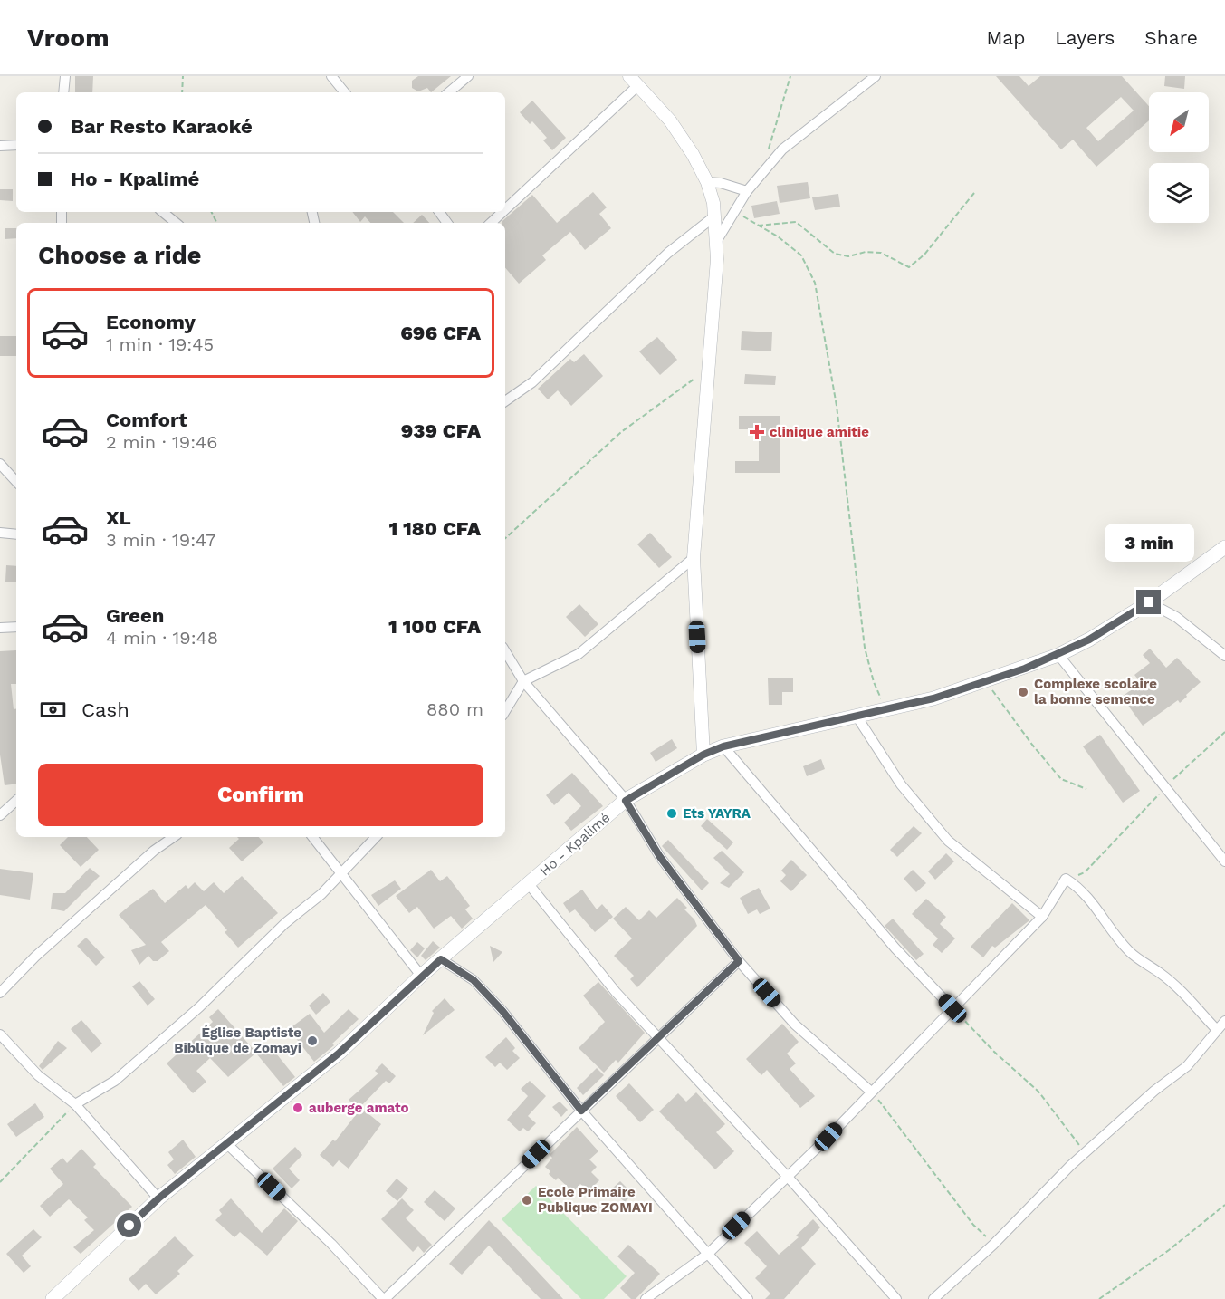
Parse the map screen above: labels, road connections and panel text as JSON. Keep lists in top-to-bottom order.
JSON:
{
  "streets": {
    "main road": ["Ho - Kpalimé"]
  },
  "places": {
    "health": ["clinique amitie"],
    "other": [
      "Complexe scolaire la bonne semence",
      "Ets YAYRA",
      "Église Baptiste Biblique de Zomayi",
      "auberge amato",
      "Ecole Primaire Publique ZOMAYI"
    ]
  },
  "north": "bottom left",
  "page": {
    "header": "Vroom",
    "nav": ["Map", "Layers", "Share"],
    "banner": ["Bar Resto Karaoké", "Ho - Kpalimé"],
    "heading": "Choose a ride",
    "list": [
      {
        "name": "Economy",
        "note": "1 min · 19:45",
        "value": "696 CFA"
      },
      {
        "name": "Comfort",
        "note": "2 min · 19:46",
        "value": "939 CFA"
      },
      {
        "name": "XL",
        "note": "3 min · 19:47",
        "value": "1 180 CFA"
      },
      {
        "name": "Green",
        "note": "4 min · 19:48",
        "value": "1 100 CFA"
      }
    ],
    "bubble": "3 min",
    "pay": ["Cash", "880 m"],
    "buttons": "Confirm"
  }
}
